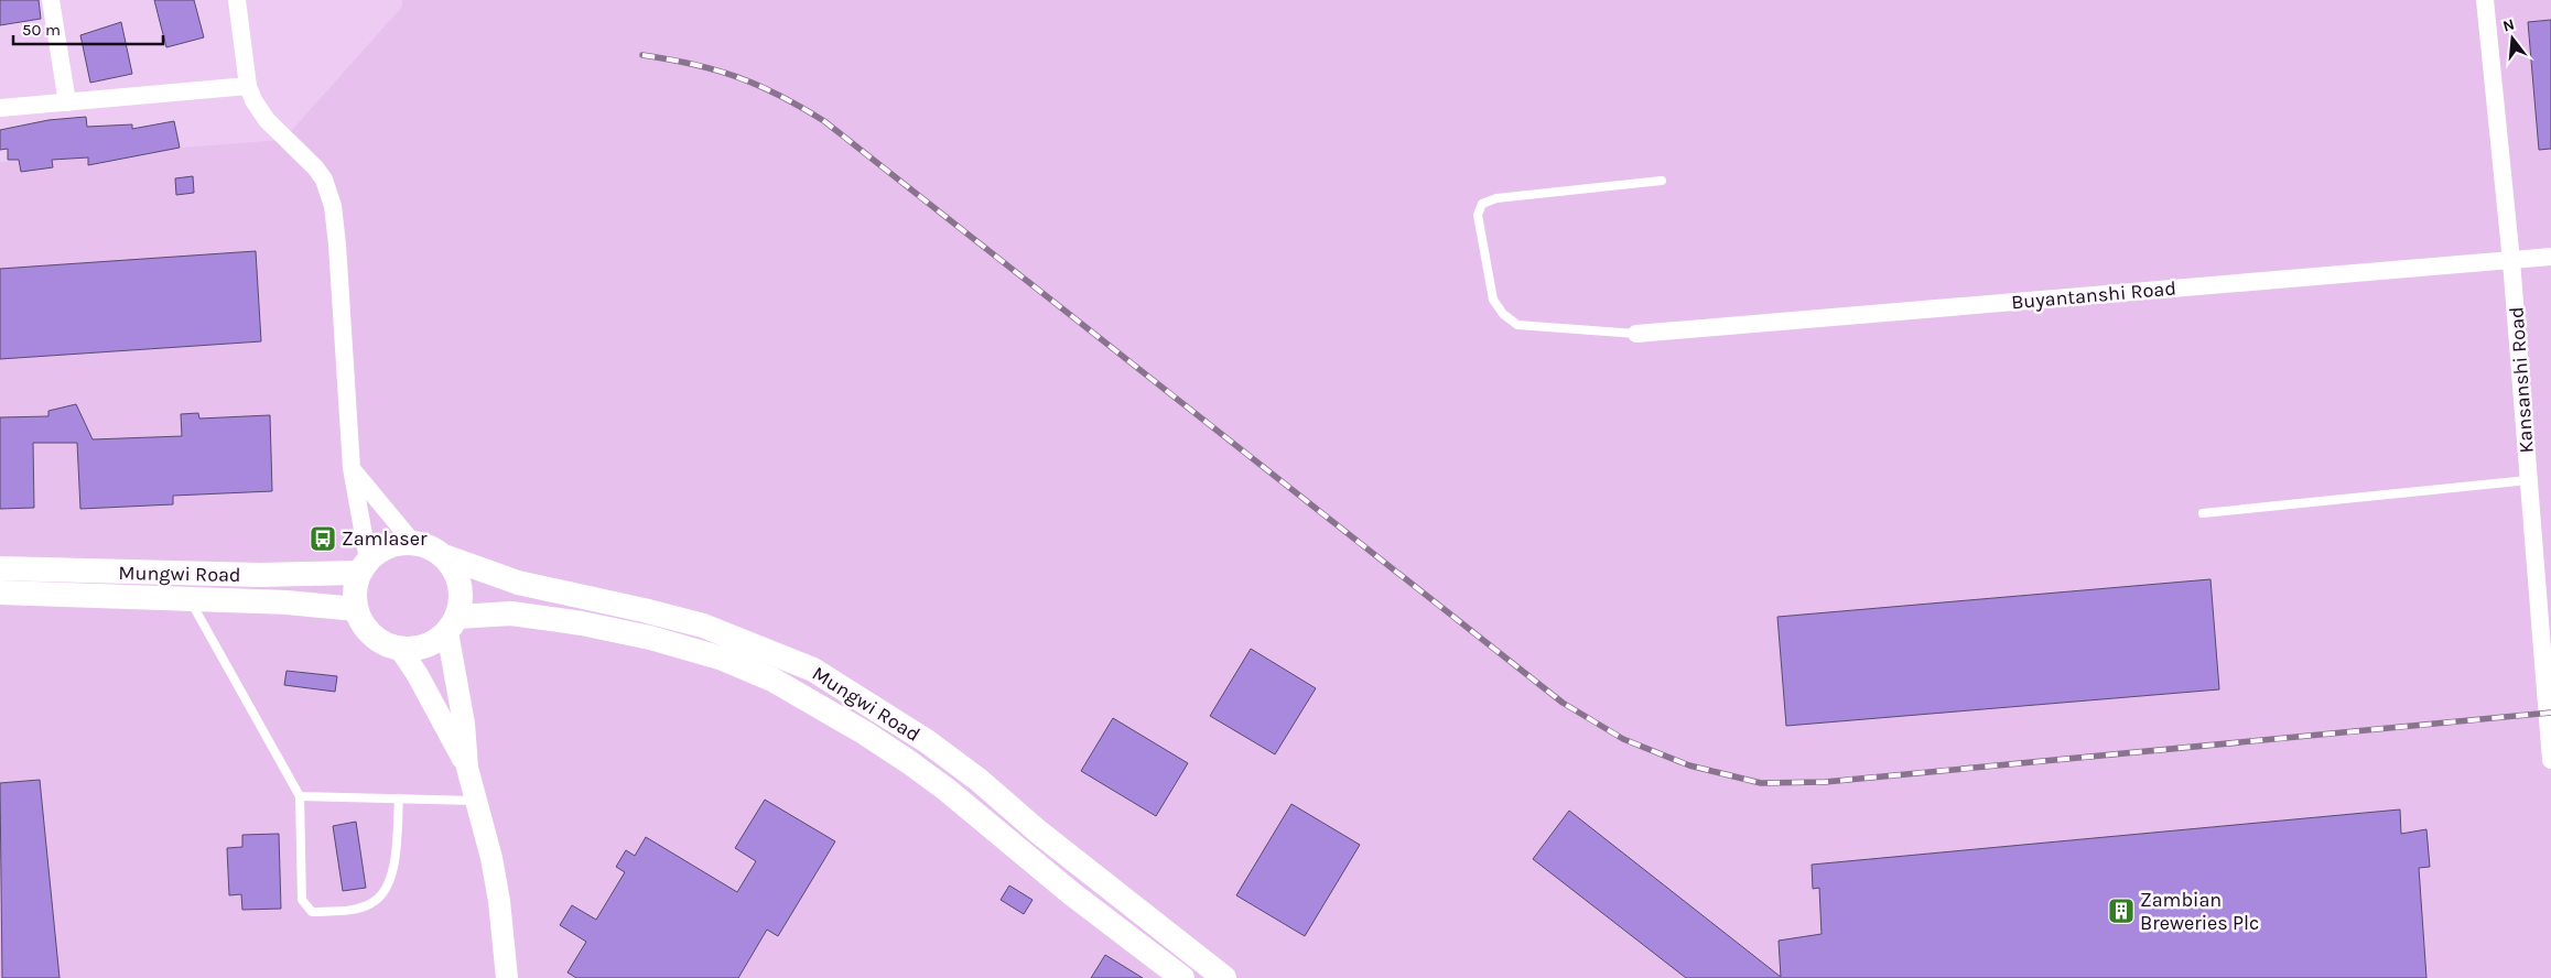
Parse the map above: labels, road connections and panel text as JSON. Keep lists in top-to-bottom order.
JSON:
{
  "streets": {
    "main road": ["Mungwi Road"],
    "street": ["Buyantanshi Road", "Kansanshi Road"]
  },
  "crossings": [
    ["Buyantanshi Road", "Kansanshi Road"]
  ],
  "places": {
    "bus stop": ["Zamlaser"],
    "building": ["Zambian Breweries Plc"]
  },
  "scale_bar": "50 m",
  "north": "top"
}
